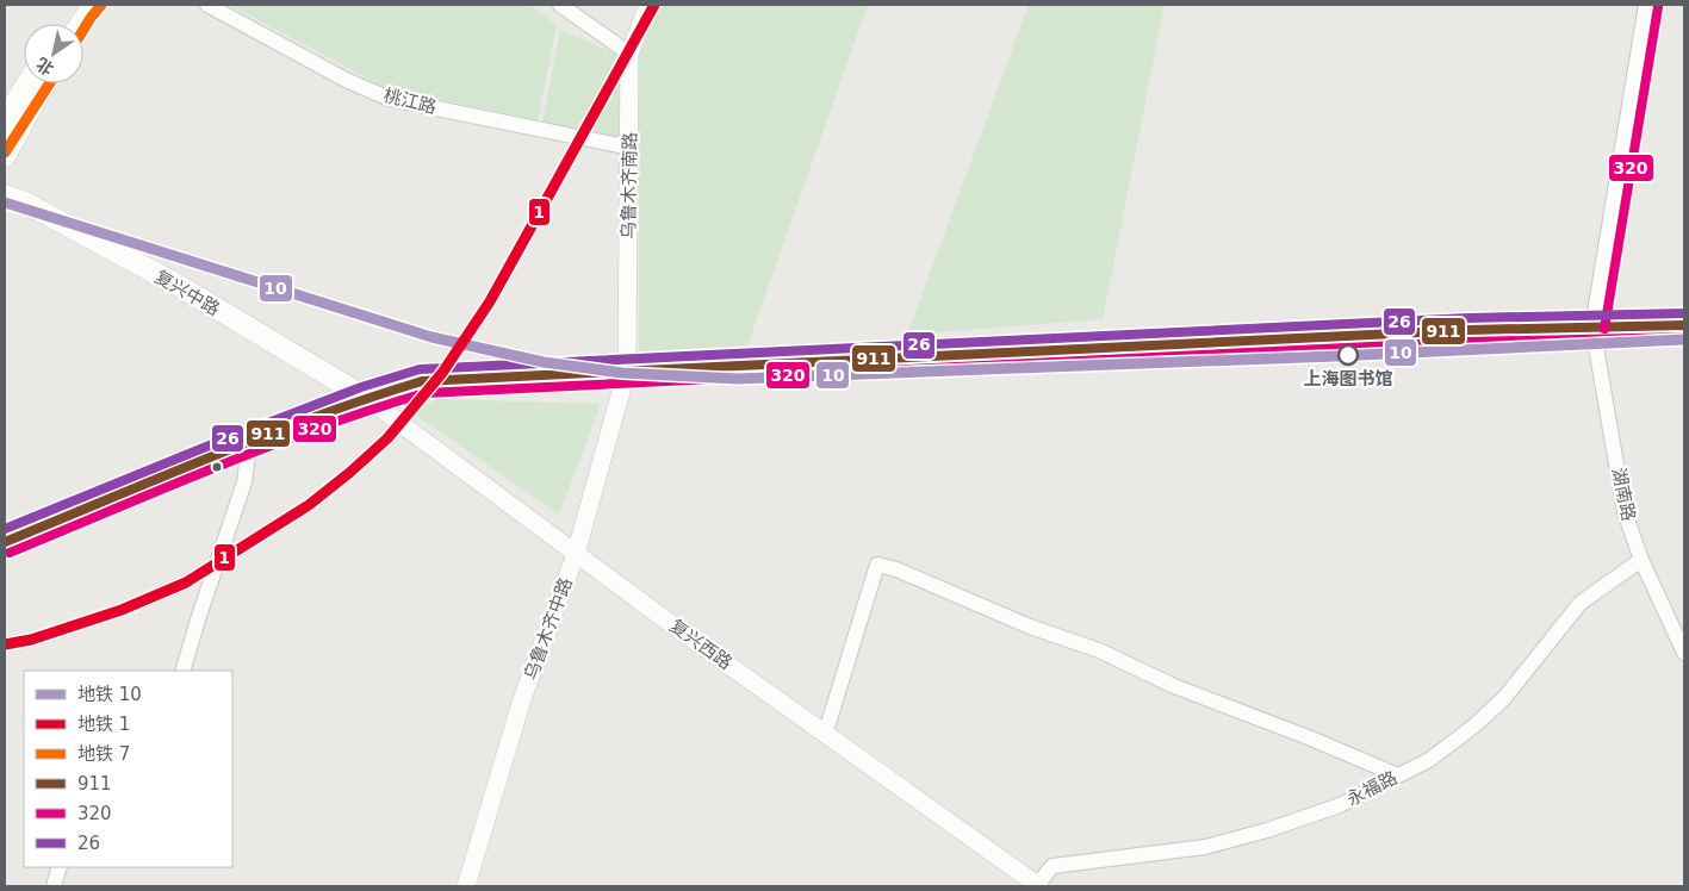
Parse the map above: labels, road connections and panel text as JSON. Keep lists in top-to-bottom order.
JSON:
{
  "streets": {
    "main road": ["复兴中路"],
    "street": [
      "桃江路",
      "乌鲁木齐南路",
      "湖南路",
      "乌鲁木齐中路",
      "复兴西路",
      "永福路"
    ]
  },
  "crossings": [
    ["桃江路", "乌鲁木齐南路"],
    ["乌鲁木齐南路", "乌鲁木齐中路"],
    ["复兴中路", "复兴西路"],
    ["湖南路", "永福路"],
    ["乌鲁木齐中路", "复兴西路"],
    ["复兴西路", "永福路"]
  ],
  "places": ["上海图书馆"],
  "lines": [
    "metro line 1",
    "metro line 7",
    "transit line 320",
    "metro line 10",
    "transit line 26",
    "transit line 911"
  ],
  "legend": [
    "地铁 10",
    "地铁 1",
    "地铁 7",
    "911",
    "320",
    "26"
  ],
  "north": "bottom left"
}
